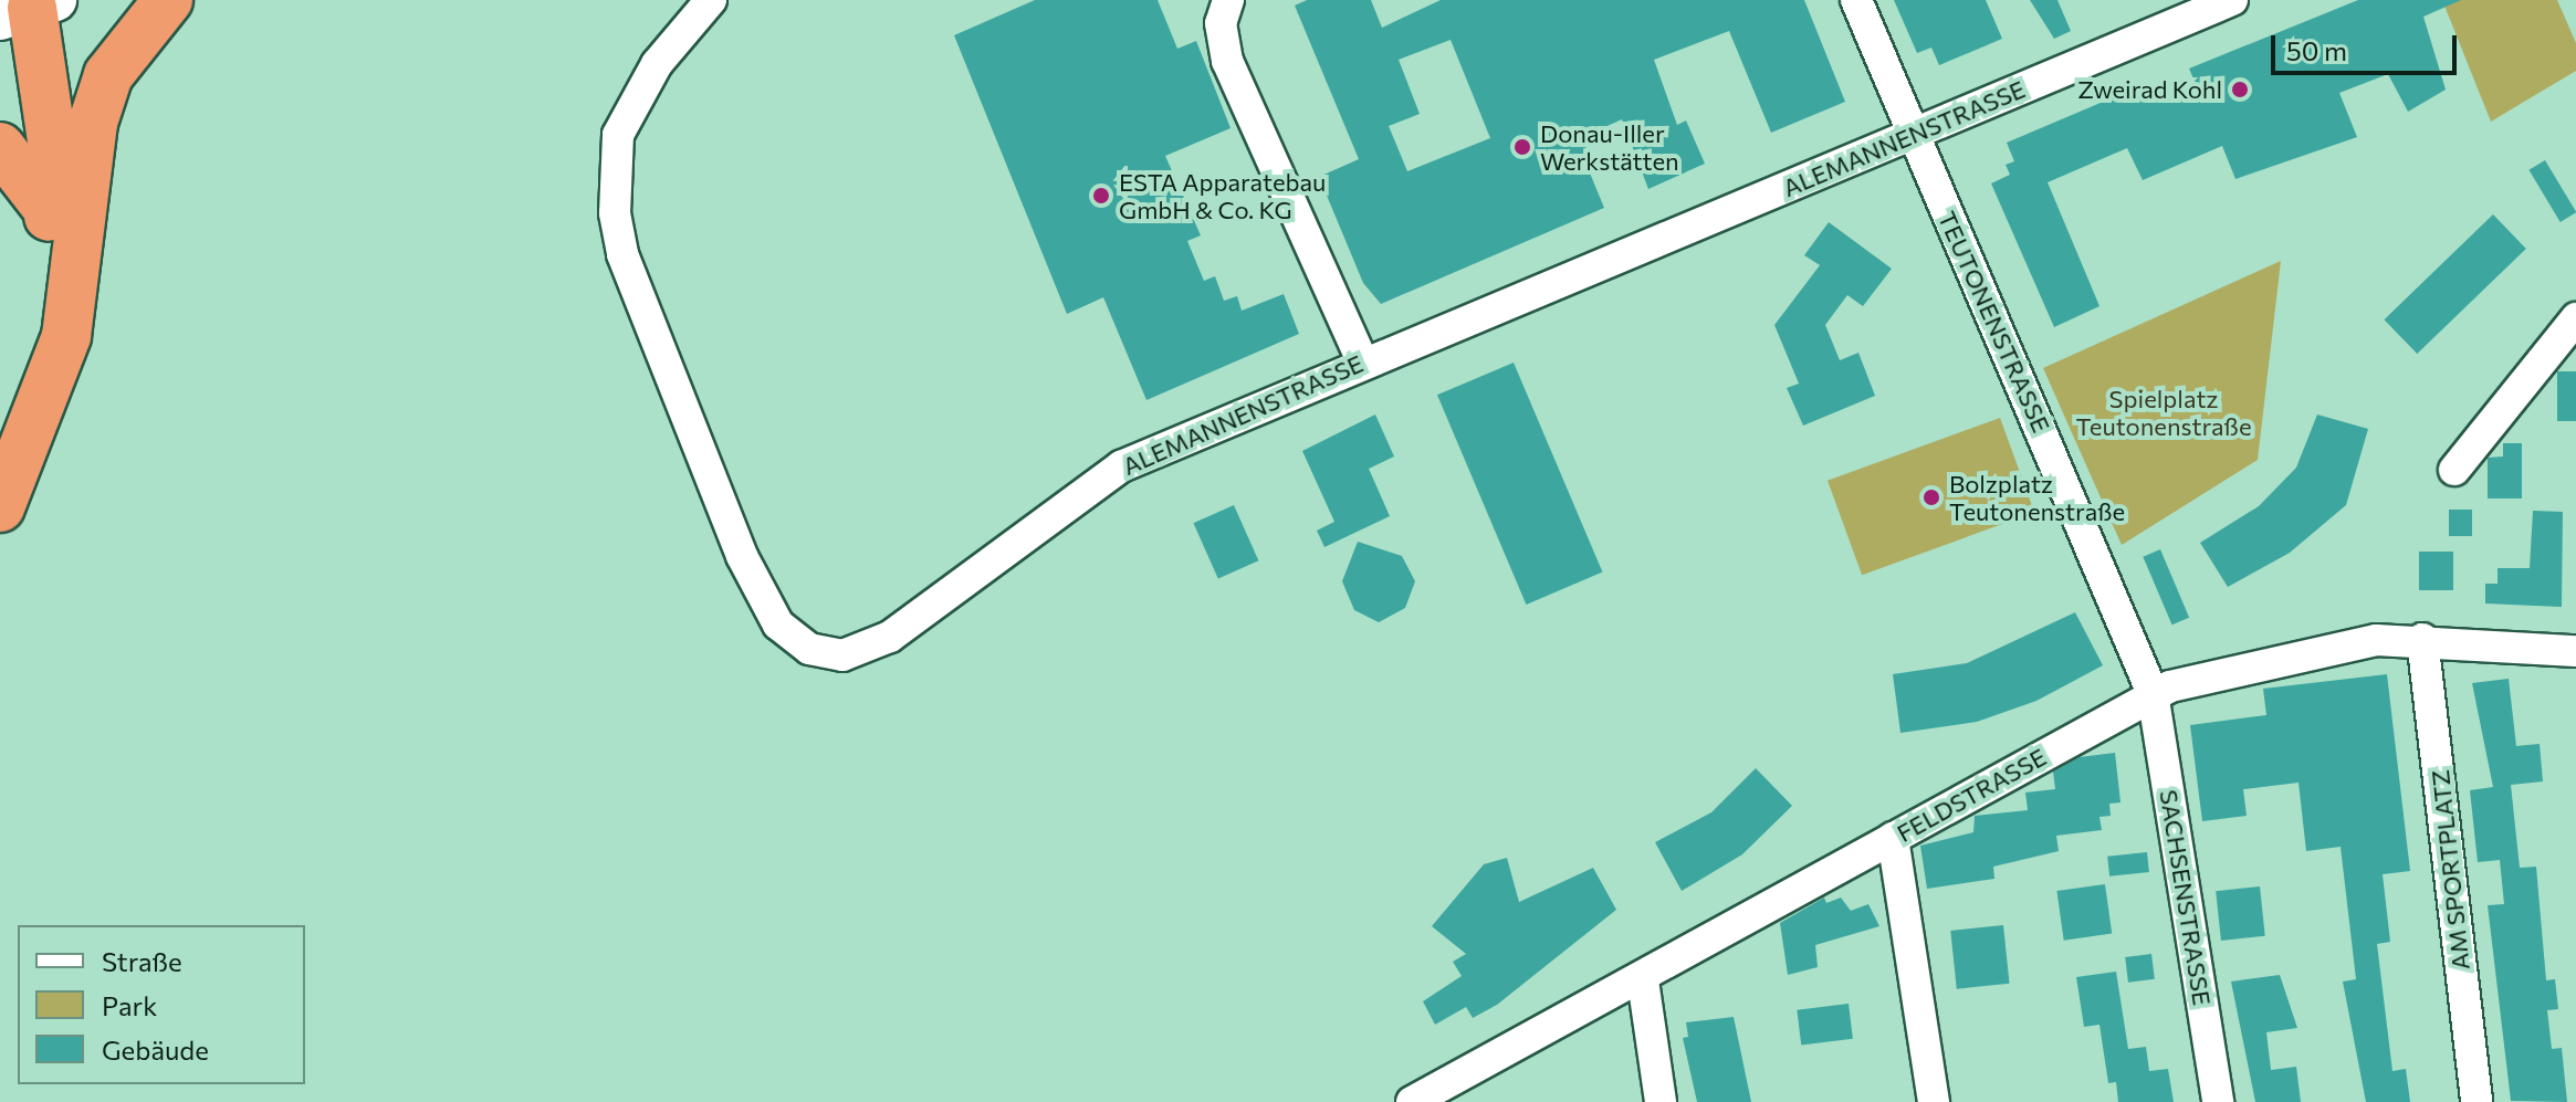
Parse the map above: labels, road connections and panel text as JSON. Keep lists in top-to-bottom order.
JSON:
{
  "streets": {
    "street": [
      "ALEMANNENSTRASSE",
      "TEUTONENSTRASSE",
      "FELDSTRASSE",
      "AM SPORTPLATZ",
      "SACHSENSTRASSE"
    ]
  },
  "crossings": [
    ["ALEMANNENSTRASSE", "TEUTONENSTRASSE"],
    ["TEUTONENSTRASSE", "FELDSTRASSE"],
    ["TEUTONENSTRASSE", "SACHSENSTRASSE"],
    ["FELDSTRASSE", "AM SPORTPLATZ"],
    ["FELDSTRASSE", "SACHSENSTRASSE"]
  ],
  "parks": ["Spielplatz Teutonenstraße"],
  "places": [
    "Zweirad Kohl",
    "Donau-Iller Werkstätten",
    "ESTA Apparatebau GmbH & Co. KG",
    "Bolzplatz Teutonenstraße"
  ],
  "legend": ["Straße", "Park", "Gebäude"],
  "scale_bar": "50 m"
}
